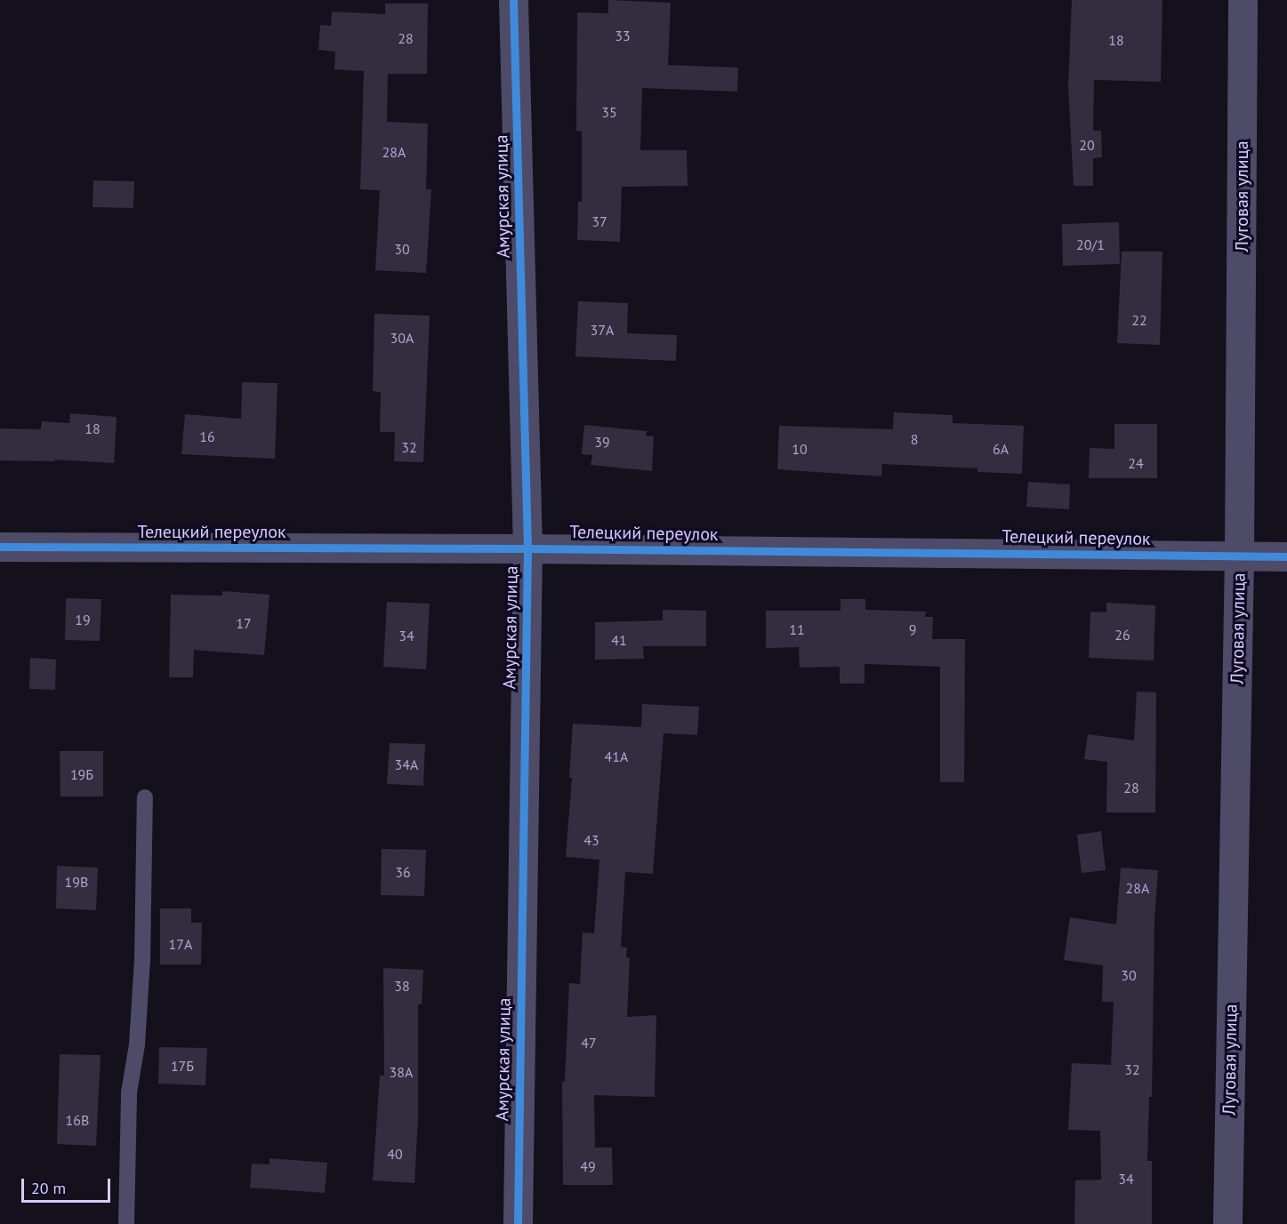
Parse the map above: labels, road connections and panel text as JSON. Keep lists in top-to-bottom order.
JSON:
{
  "streets": {
    "street": ["Амурская улица", "Луговая улица", "Телецкий переулок"]
  },
  "crossings": [
    ["Амурская улица", "Телецкий переулок"],
    ["Луговая улица", "Телецкий переулок"]
  ],
  "house_numbers": [
    "33",
    "28",
    "18",
    "35",
    "20",
    "28А",
    "37",
    "20/1",
    "30",
    "22",
    "37А",
    "30А",
    "18",
    "16",
    "8",
    "39",
    "32",
    "10",
    "6А",
    "24",
    "19",
    "17",
    "11",
    "9",
    "26",
    "34",
    "41",
    "41А",
    "34А",
    "19Б",
    "28",
    "43",
    "36",
    "19В",
    "28А",
    "17А",
    "30",
    "38",
    "47",
    "17Б",
    "32",
    "38А",
    "16В",
    "40",
    "49",
    "34"
  ],
  "scale_bar": "20 m"
}
